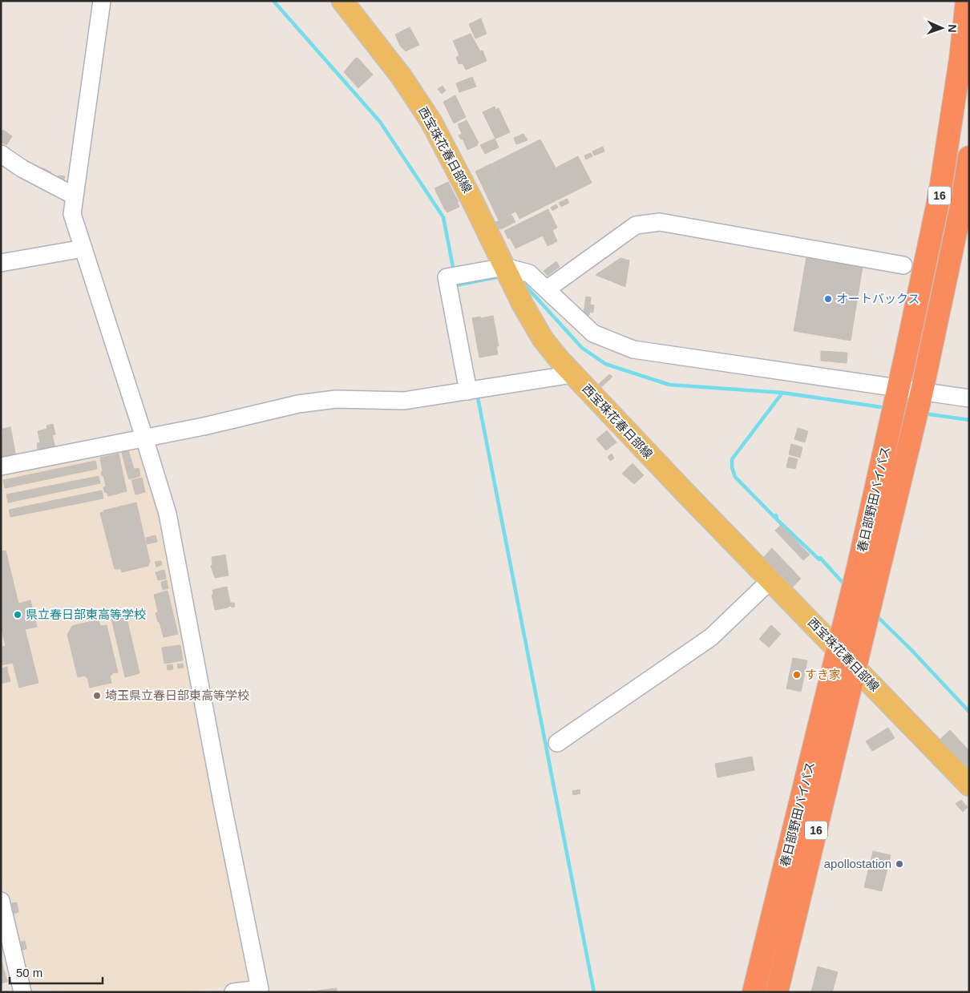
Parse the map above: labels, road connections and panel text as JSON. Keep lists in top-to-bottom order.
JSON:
{
  "streets": {
    "highway": ["16", "春日部野田バイパス"],
    "main road": ["西宝珠花春日部線"]
  },
  "crossings": [
    ["西宝珠花春日部線", "春日部野田バイパス"]
  ],
  "places": [
    "オートバックス",
    "県立春日部東高等学校",
    "すき家",
    "埼玉県立春日部東高等学校",
    "apollostation"
  ],
  "scale_bar": "50 m",
  "north": "right"
}
